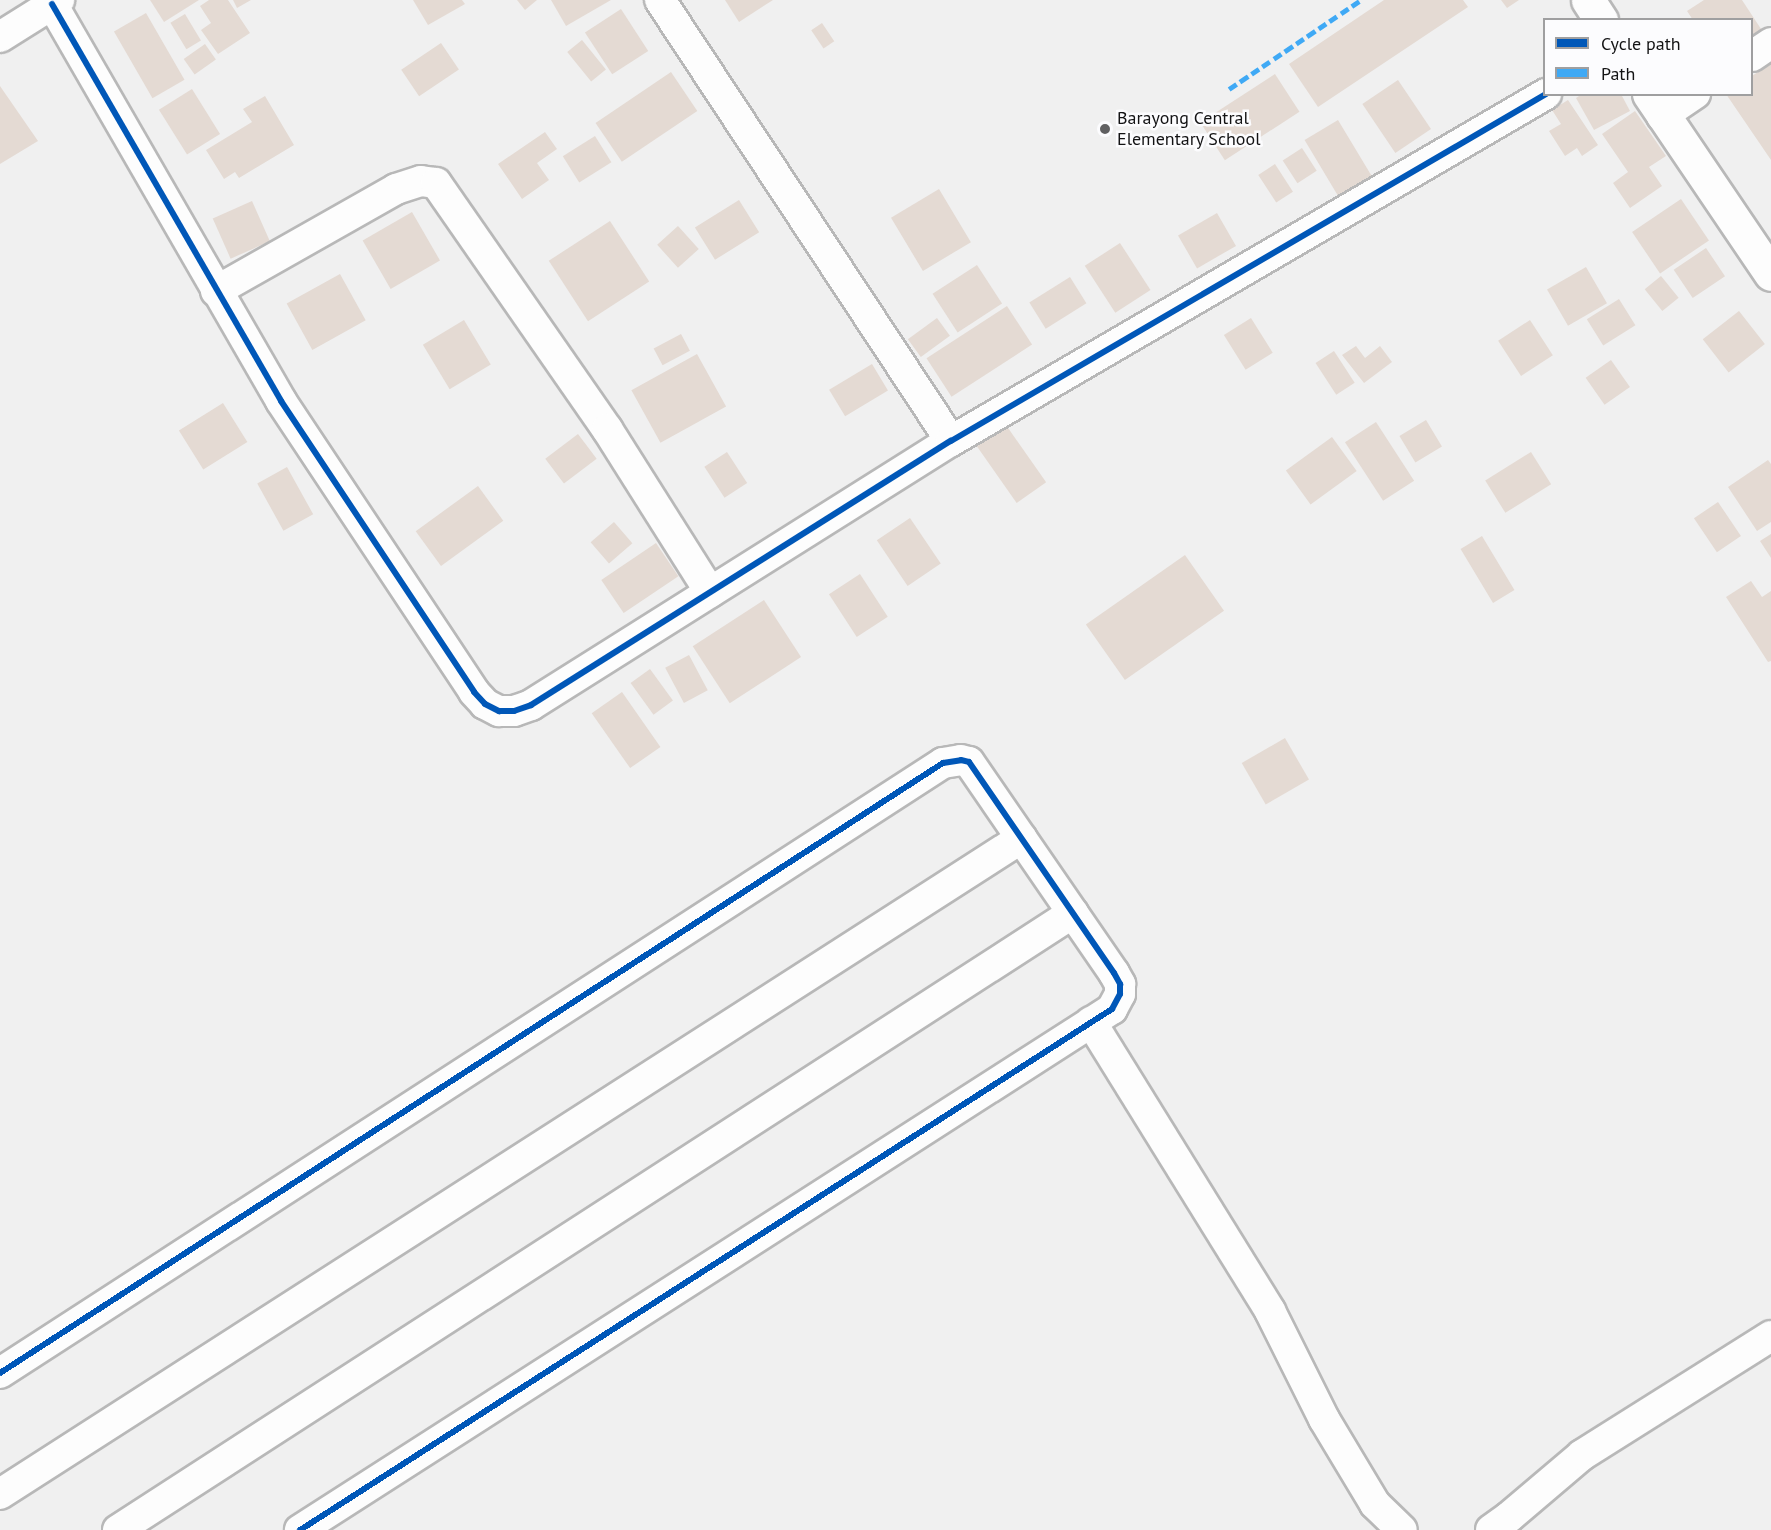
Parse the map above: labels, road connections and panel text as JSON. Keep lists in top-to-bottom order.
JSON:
{
  "places": ["Barayong Central Elementary School"],
  "legend": ["Cycle path", "Path"]
}
